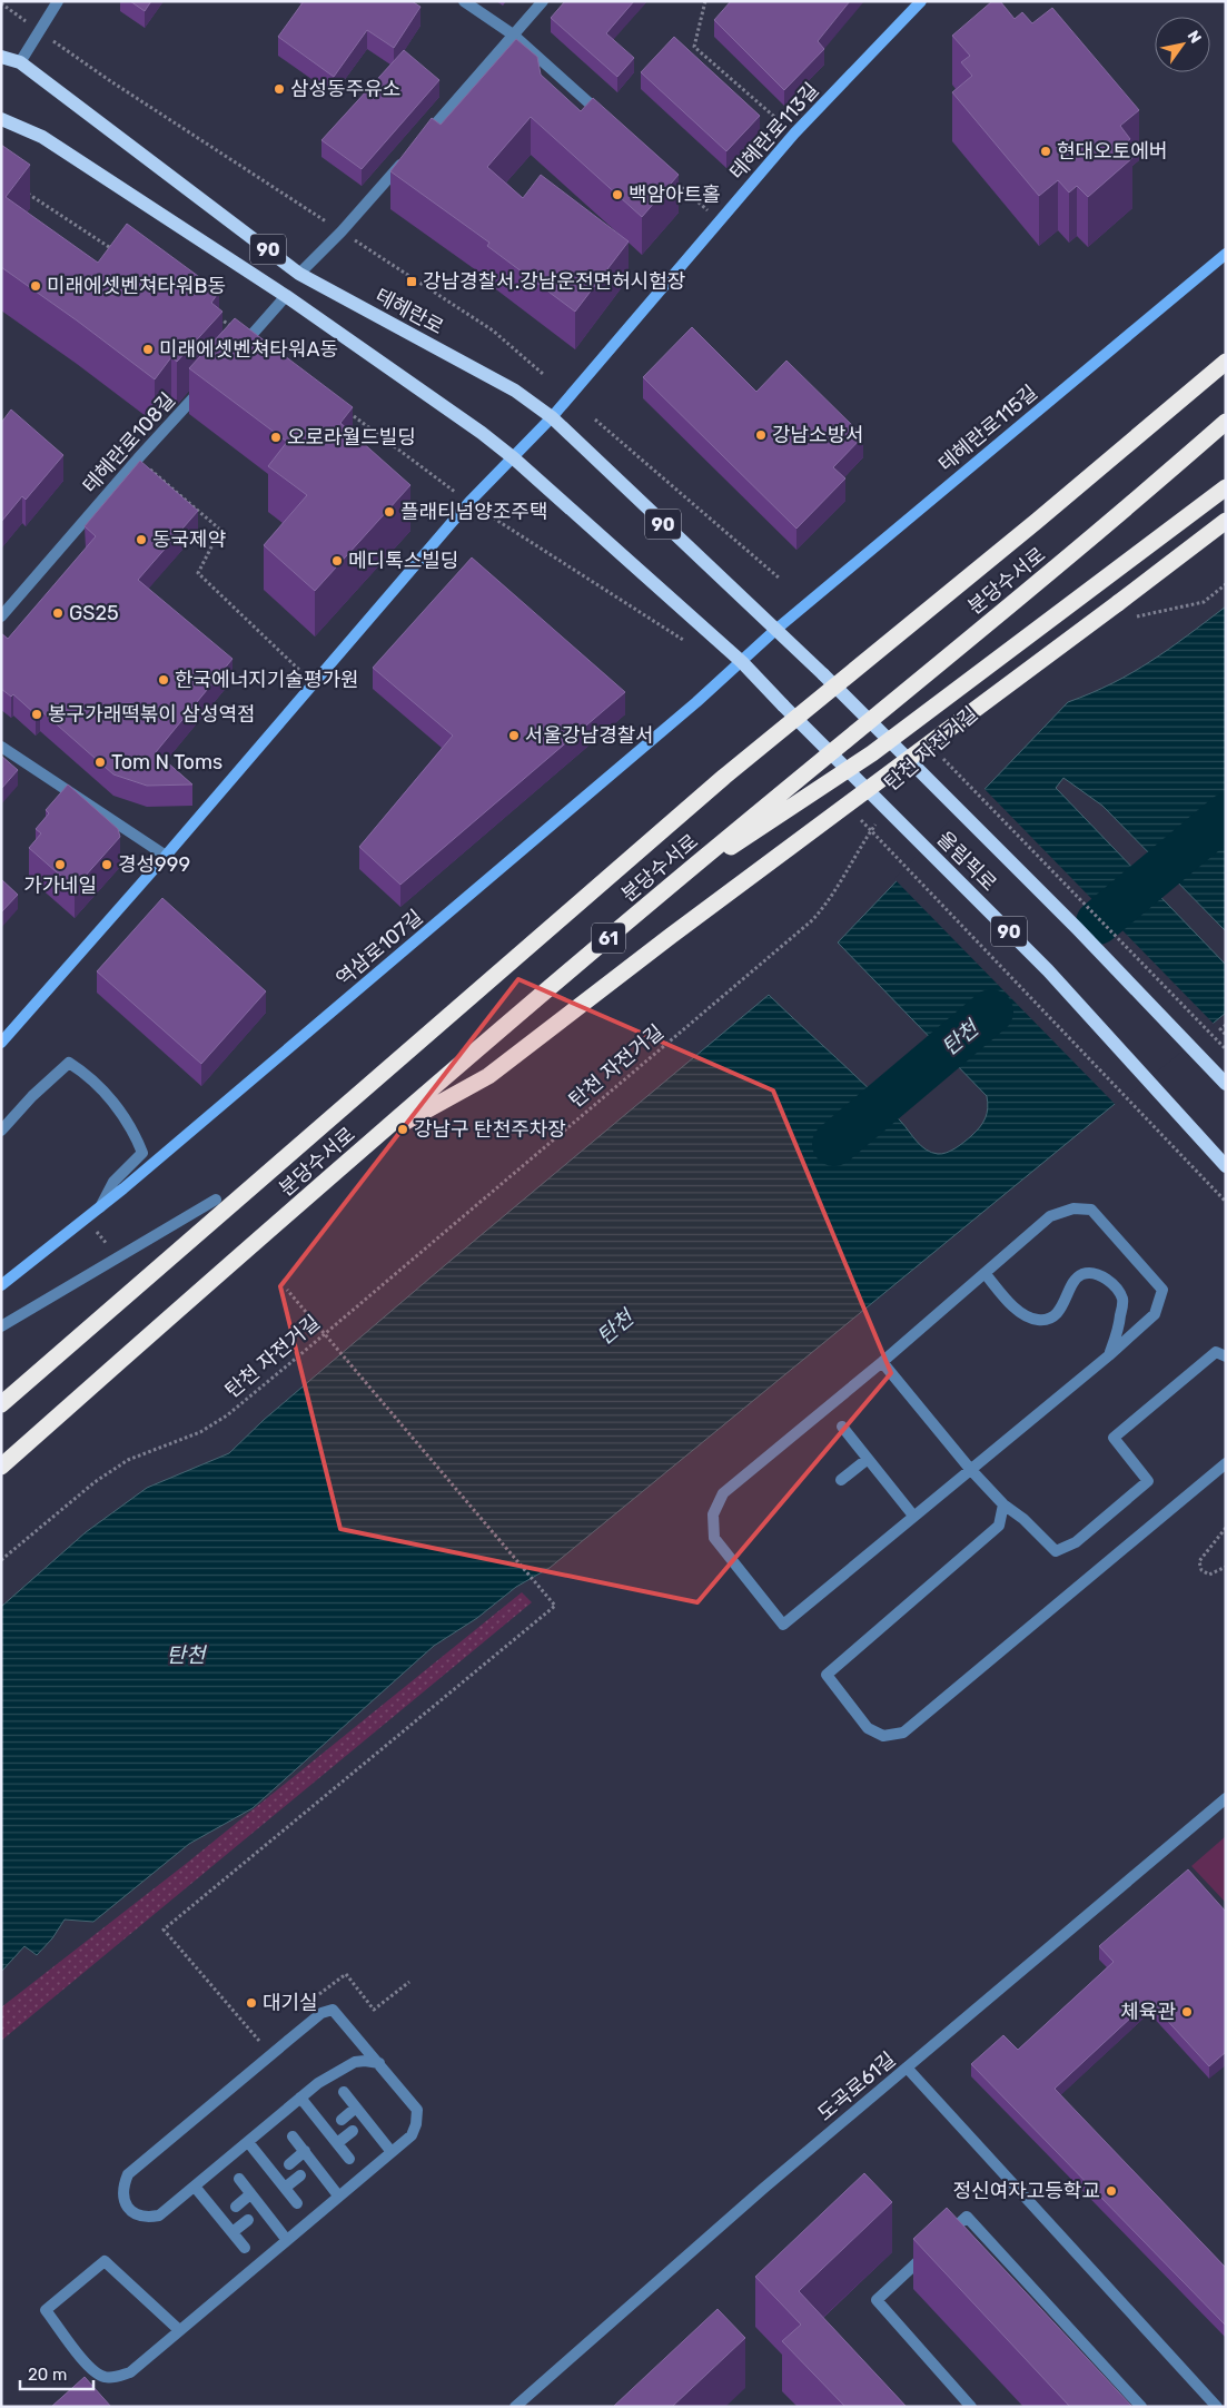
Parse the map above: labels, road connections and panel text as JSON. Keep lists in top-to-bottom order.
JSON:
{
  "streets": {
    "highway": ["분당수서로", "61"],
    "main road": ["90", "테헤란로", "올림픽로"],
    "street": [
      "테헤란로113길",
      "테헤란로115길",
      "테헤란로108길",
      "역삼로107길",
      "도곡로61길"
    ],
    "path": ["탄천 자전거길"]
  },
  "crossings": [
    ["테헤란로113길", "90"],
    ["테헤란로113길", "테헤란로"],
    ["90", "올림픽로"],
    ["90", "역삼로107길"],
    ["테헤란로", "테헤란로115길"],
    ["테헤란로", "올림픽로"],
    ["테헤란로", "역삼로107길"],
    ["테헤란로115길", "올림픽로"],
    ["테헤란로115길", "역삼로107길"],
    ["올림픽로", "역삼로107길"]
  ],
  "water": ["탄천"],
  "places": {
    "other": [
      "삼성동주유소",
      "현대오토에버",
      "백암아트홀",
      "미래에셋벤쳐타워B동",
      "미래에셋벤쳐타워A동",
      "강남소방서",
      "오로라월드빌딩",
      "플래티넘양조주택",
      "동국제약",
      "메디톡스빌딩",
      "GS25",
      "한국에너지기술평가원",
      "봉구가래떡볶이 삼성역점",
      "서울강남경찰서",
      "Tom N Toms",
      "가가네일",
      "경성999",
      "강남구 탄천주차장",
      "대기실",
      "체육관",
      "정신여자고등학교"
    ],
    "transit": ["강남경찰서.강남운전면허시험장"]
  },
  "scale_bar": "20 m",
  "north": "top right"
}
